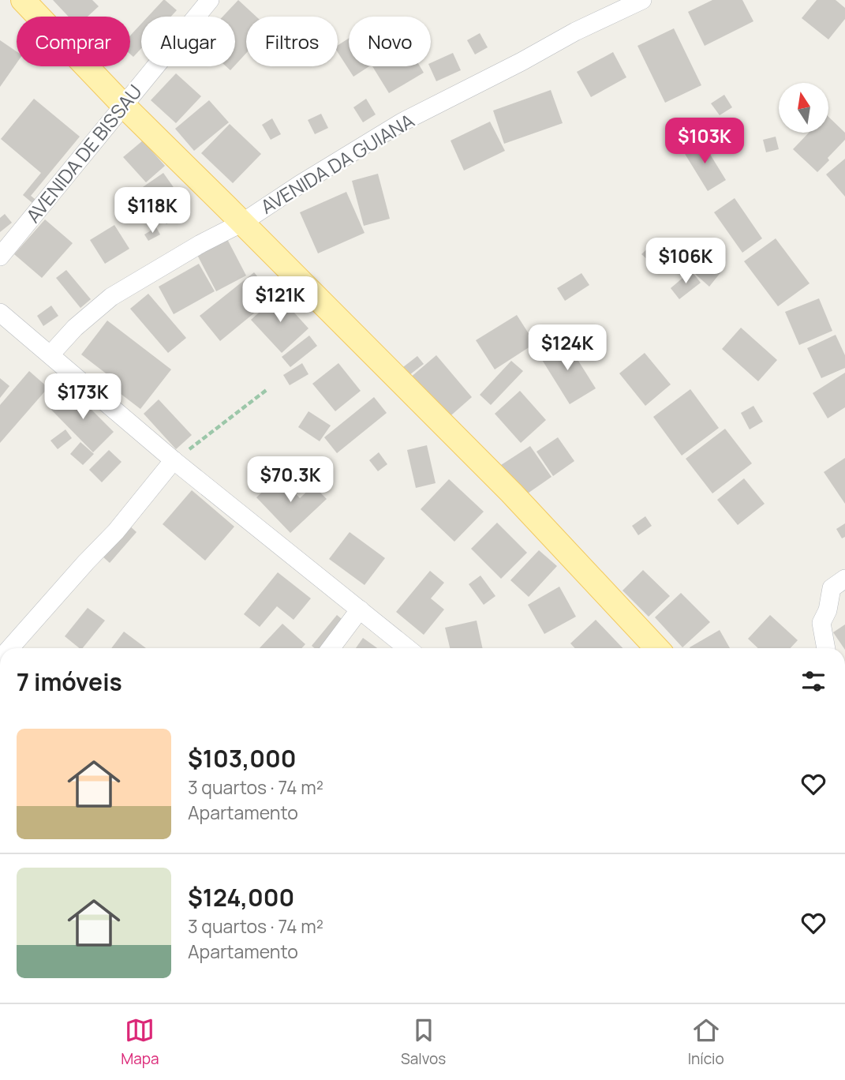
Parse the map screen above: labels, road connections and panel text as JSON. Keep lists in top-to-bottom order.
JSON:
{
  "streets": {
    "street": ["AVENIDA DE BISSAU", "AVENIDA DA GUIANA"]
  },
  "north": "top",
  "page": {
    "chip": [
      "Comprar",
      "Alugar",
      "Filtros",
      "Novo"
    ],
    "price": [
      "$103K",
      "$118K",
      "$106K",
      "$121K",
      "$124K",
      "$173K",
      "$70.3K"
    ],
    "heading": "7 imóveis",
    "list": [
      {
        "name": "$103,000",
        "note": "3 quartos · 74 m² · Apartamento"
      },
      {
        "name": "$124,000",
        "note": "3 quartos · 74 m² · Apartamento"
      }
    ],
    "tabs": ["Mapa", "Salvos", "Início"]
  }
}
